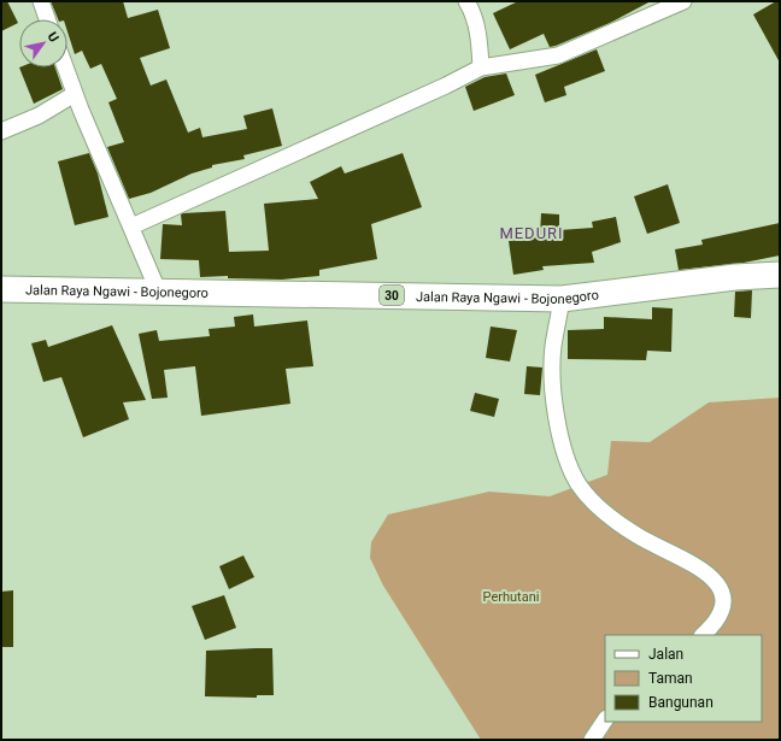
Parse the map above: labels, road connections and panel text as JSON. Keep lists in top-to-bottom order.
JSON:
{
  "streets": {
    "highway": ["Jalan Raya Ngawi - Bojonegoro", "30"]
  },
  "districts": ["MEDURI"],
  "parks": ["Perhutani"],
  "legend": ["Jalan", "Taman", "Bangunan"],
  "north": "top right"
}
